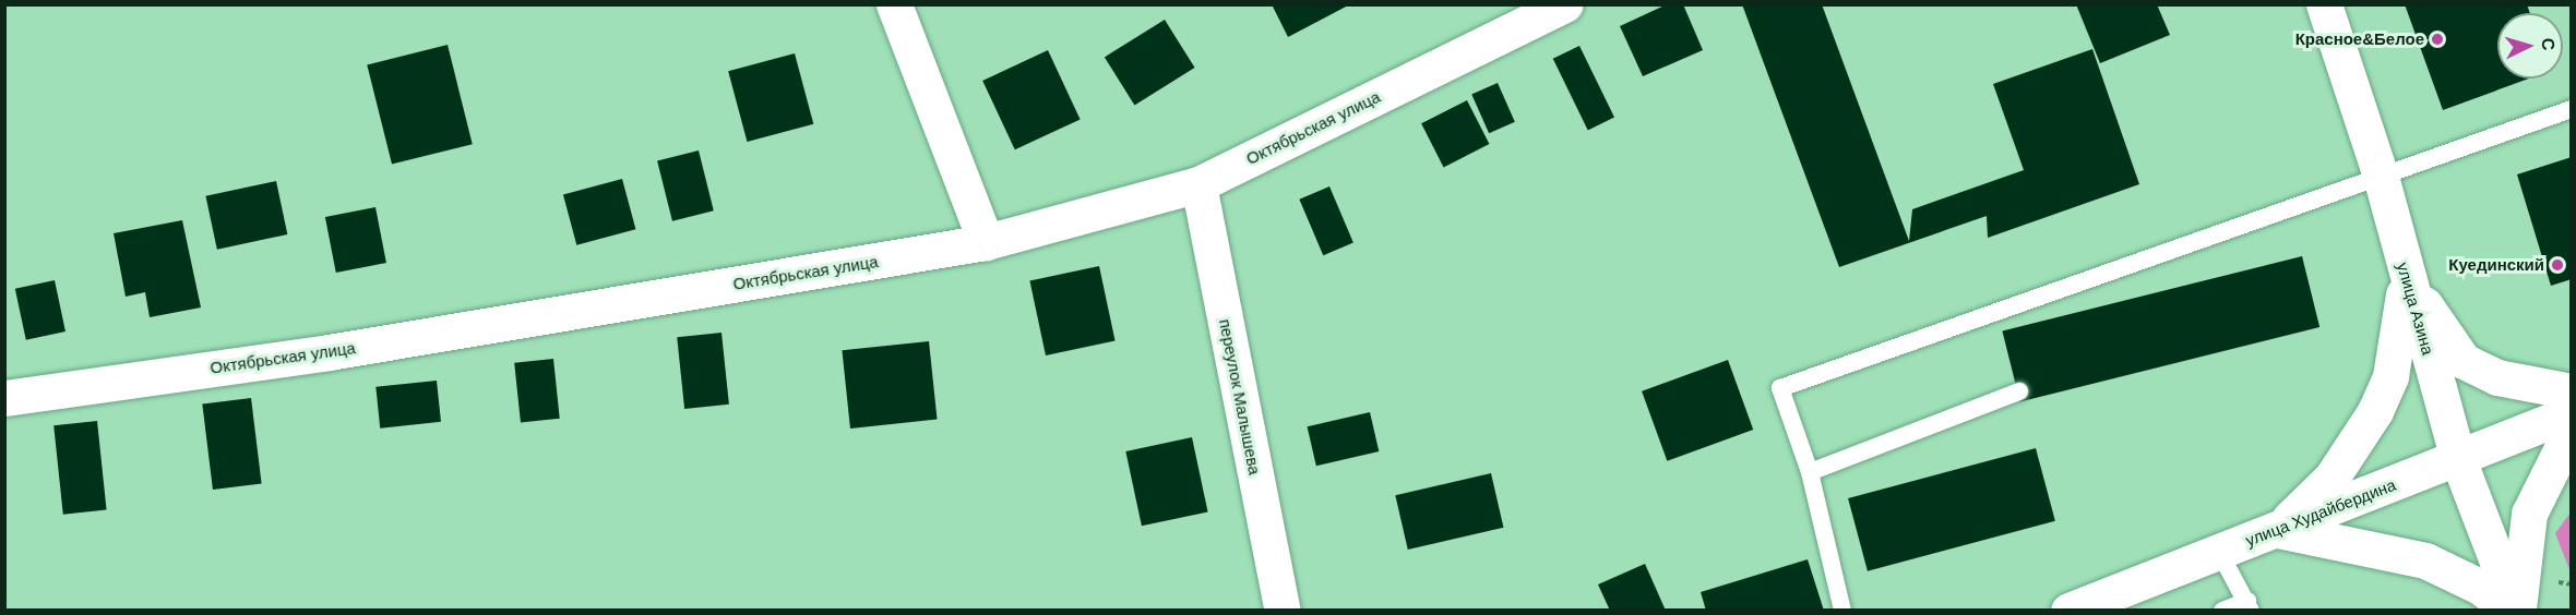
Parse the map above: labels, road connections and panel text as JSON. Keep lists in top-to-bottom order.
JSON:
{
  "streets": {
    "street": [
      "Октябрьская улица",
      "улица Азина",
      "переулок Малышева",
      "улица Худайбердина"
    ]
  },
  "crossings": [
    ["Октябрьская улица", "переулок Малышева"],
    ["улица Азина", "улица Худайбердина"]
  ],
  "places": ["Красное&Белое", "Куединский"],
  "north": "right"
}
